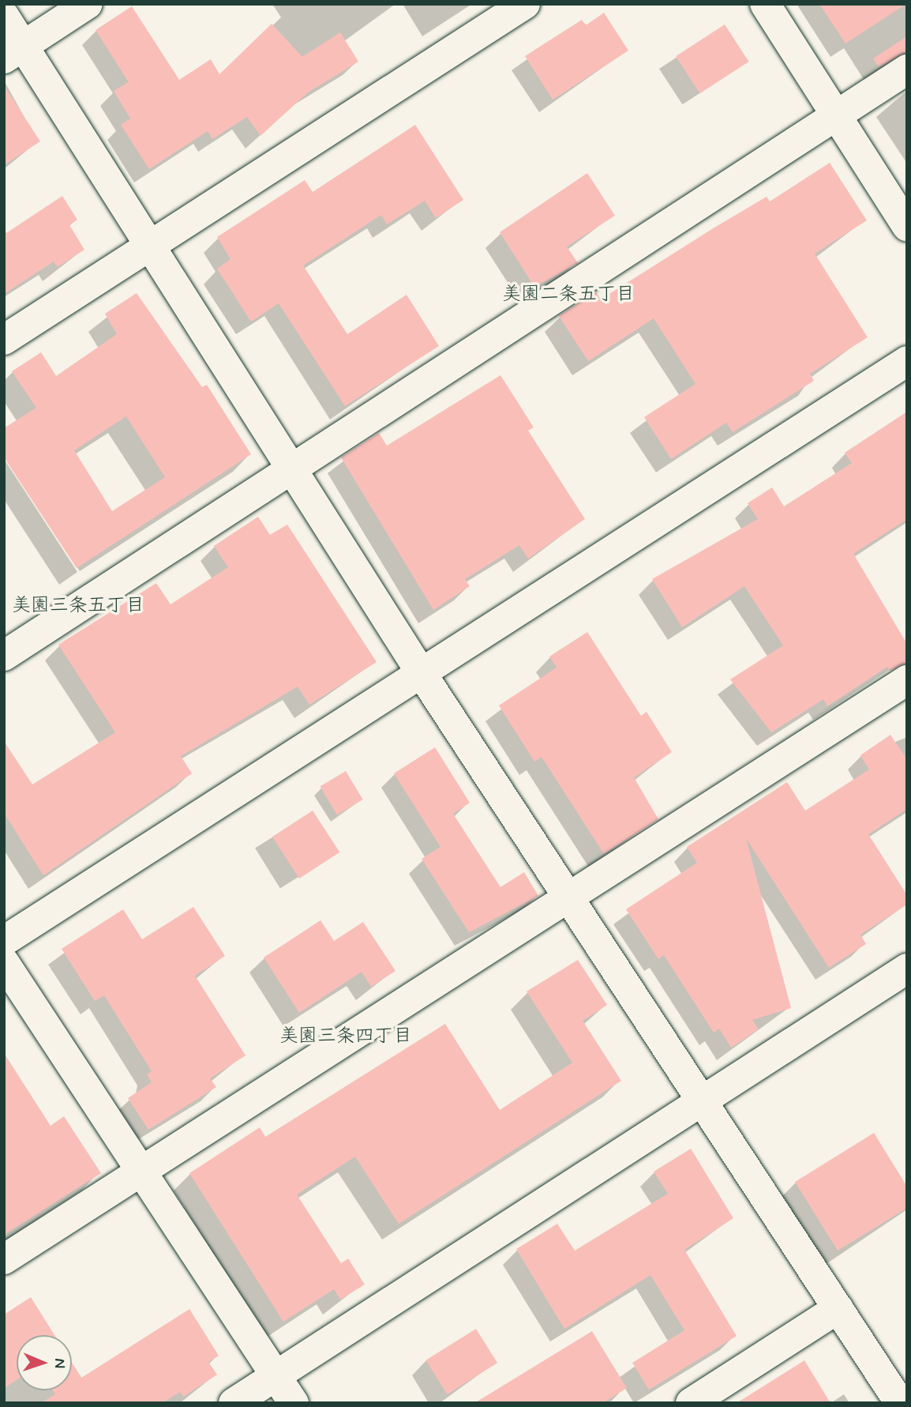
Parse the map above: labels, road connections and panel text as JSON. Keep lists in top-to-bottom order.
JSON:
{
  "districts": ["美園二条五丁目", "美園三条五丁目", "美園三条四丁目"],
  "north": "right"
}
